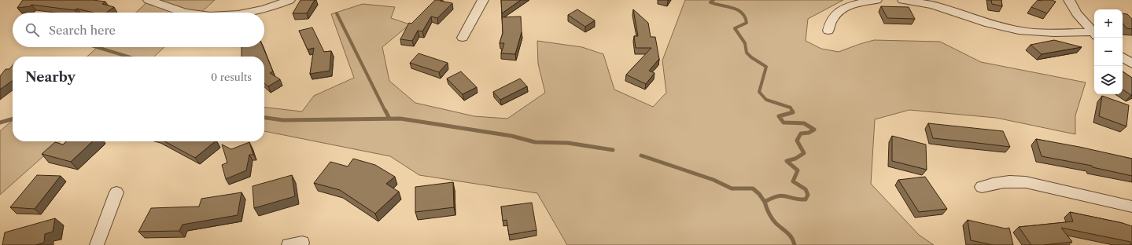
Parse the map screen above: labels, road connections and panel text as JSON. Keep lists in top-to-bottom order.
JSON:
{
  "page": {
    "map_buttons": ["+", "−"],
    "search": "Search here",
    "heading": ["Nearby", "0 results"]
  }
}
